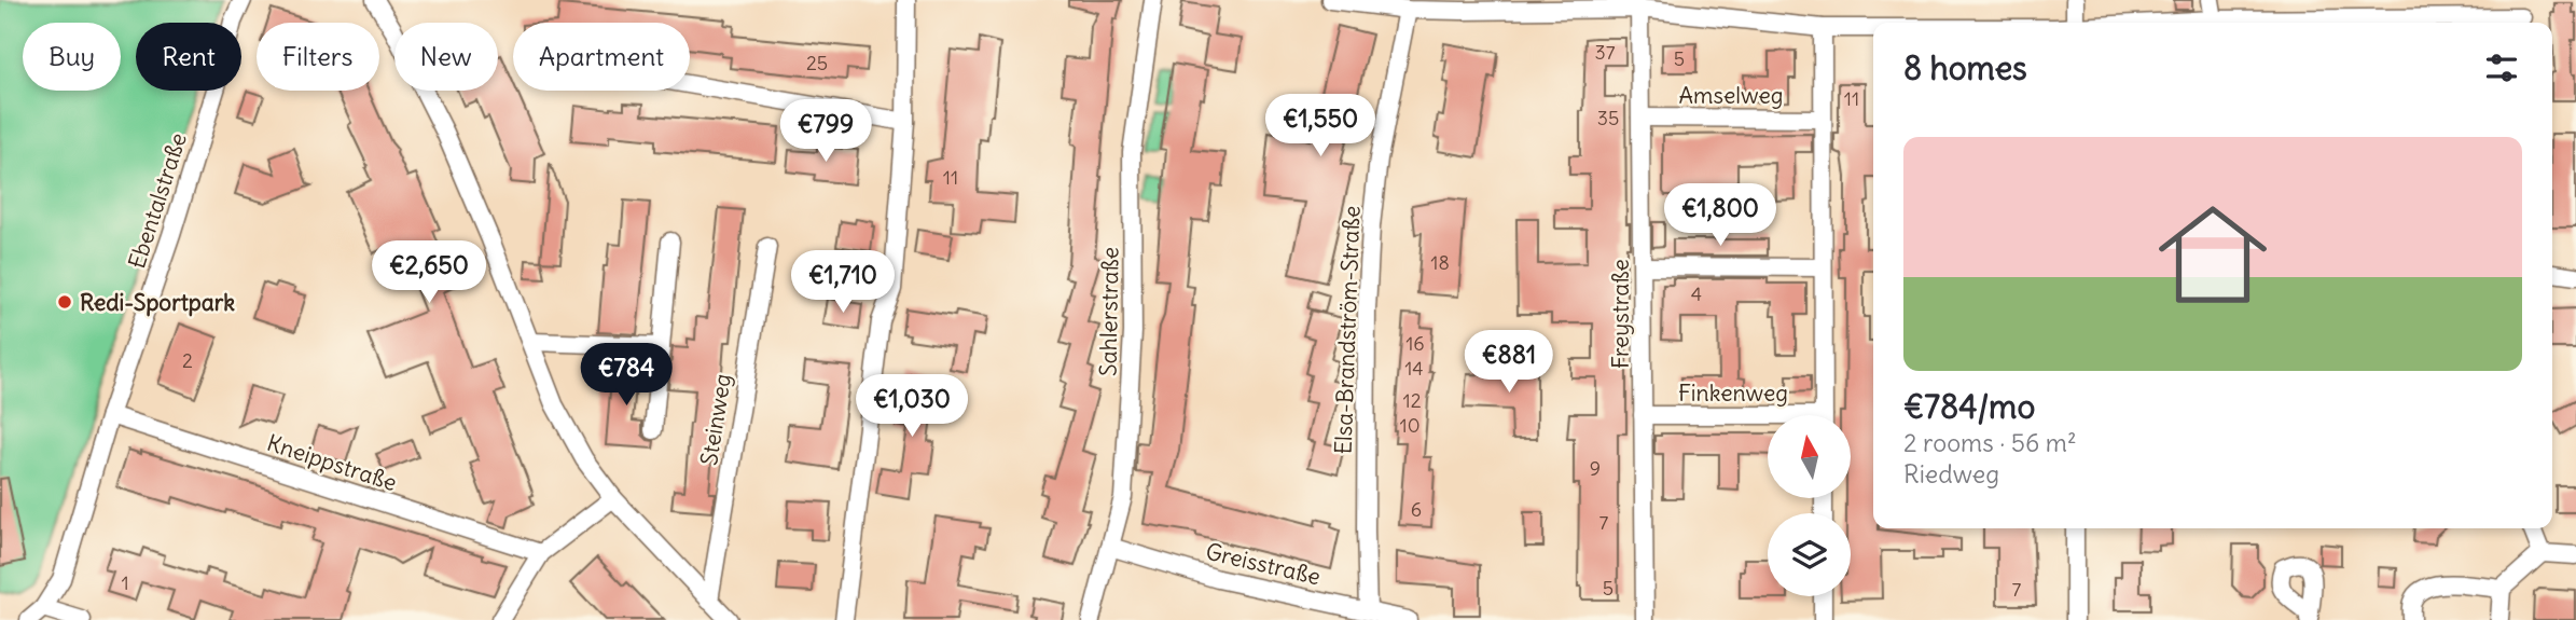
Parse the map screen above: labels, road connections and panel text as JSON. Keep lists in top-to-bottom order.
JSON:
{
  "streets": {
    "street": [
      "Amselweg",
      "Ebentalstraße",
      "Sahlerstraße",
      "Freystraße",
      "Elsa-Brandström-Straße",
      "Finkenweg",
      "Steinweg",
      "Kneippstraße",
      "Greisstraße"
    ]
  },
  "crossings": [
    ["Amselweg", "Freystraße"],
    ["Ebentalstraße", "Kneippstraße"],
    ["Sahlerstraße", "Greisstraße"],
    ["Freystraße", "Finkenweg"],
    ["Elsa-Brandström-Straße", "Greisstraße"]
  ],
  "places": ["Redi-Sportpark"],
  "house_numbers": [
    "37",
    "5",
    "25",
    "11",
    "35",
    "11",
    "18",
    "4",
    "16",
    "2",
    "14",
    "12",
    "10",
    "9",
    "6",
    "7",
    "1",
    "5",
    "7"
  ],
  "north": "top",
  "page": {
    "chip": [
      "Buy",
      "Rent",
      "Filters",
      "New",
      "Apartment"
    ],
    "heading": "8 homes",
    "price": [
      "€1,550",
      "€799",
      "€1,800",
      "€2,650",
      "€1,710",
      "€881",
      "€784",
      "€1,030"
    ],
    "list": [
      {
        "name": "€784/mo",
        "note": "2 rooms · 56 m² · Riedweg"
      }
    ]
  }
}
